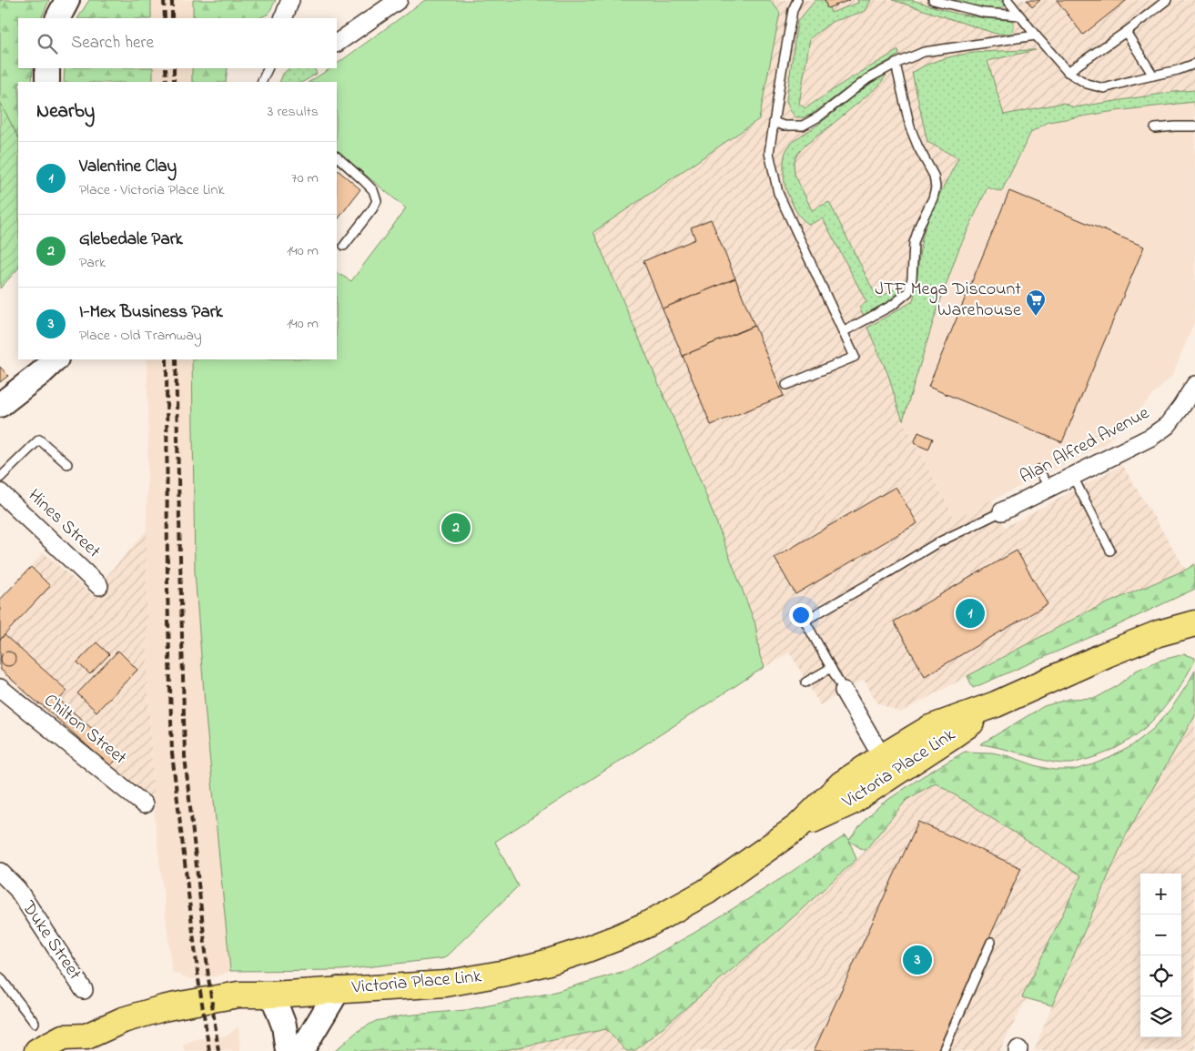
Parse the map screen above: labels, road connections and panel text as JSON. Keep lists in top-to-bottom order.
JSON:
{
  "streets": {
    "main road": ["Victoria Place Link"],
    "street": [
      "Alan Alfred Avenue",
      "Hines Street",
      "Chilton Street",
      "Duke Street"
    ]
  },
  "places": {
    "supermarket": ["JTF Mega Discount Warehouse"]
  },
  "page": {
    "search": "Search here",
    "heading": ["Nearby", "3 results"],
    "list": [
      {
        "mark": "1",
        "name": "Valentine Clay",
        "note": "Place · Victoria Place Link",
        "value": "70 m"
      },
      {
        "mark": "2",
        "name": "Glebedale Park",
        "note": "Park",
        "value": "140 m"
      },
      {
        "mark": "3",
        "name": "I-Mex Business Park",
        "note": "Place · Old Tramway",
        "value": "140 m"
      }
    ],
    "pins": ["2", "1", "3"],
    "map_buttons": ["+", "−"]
  }
}
